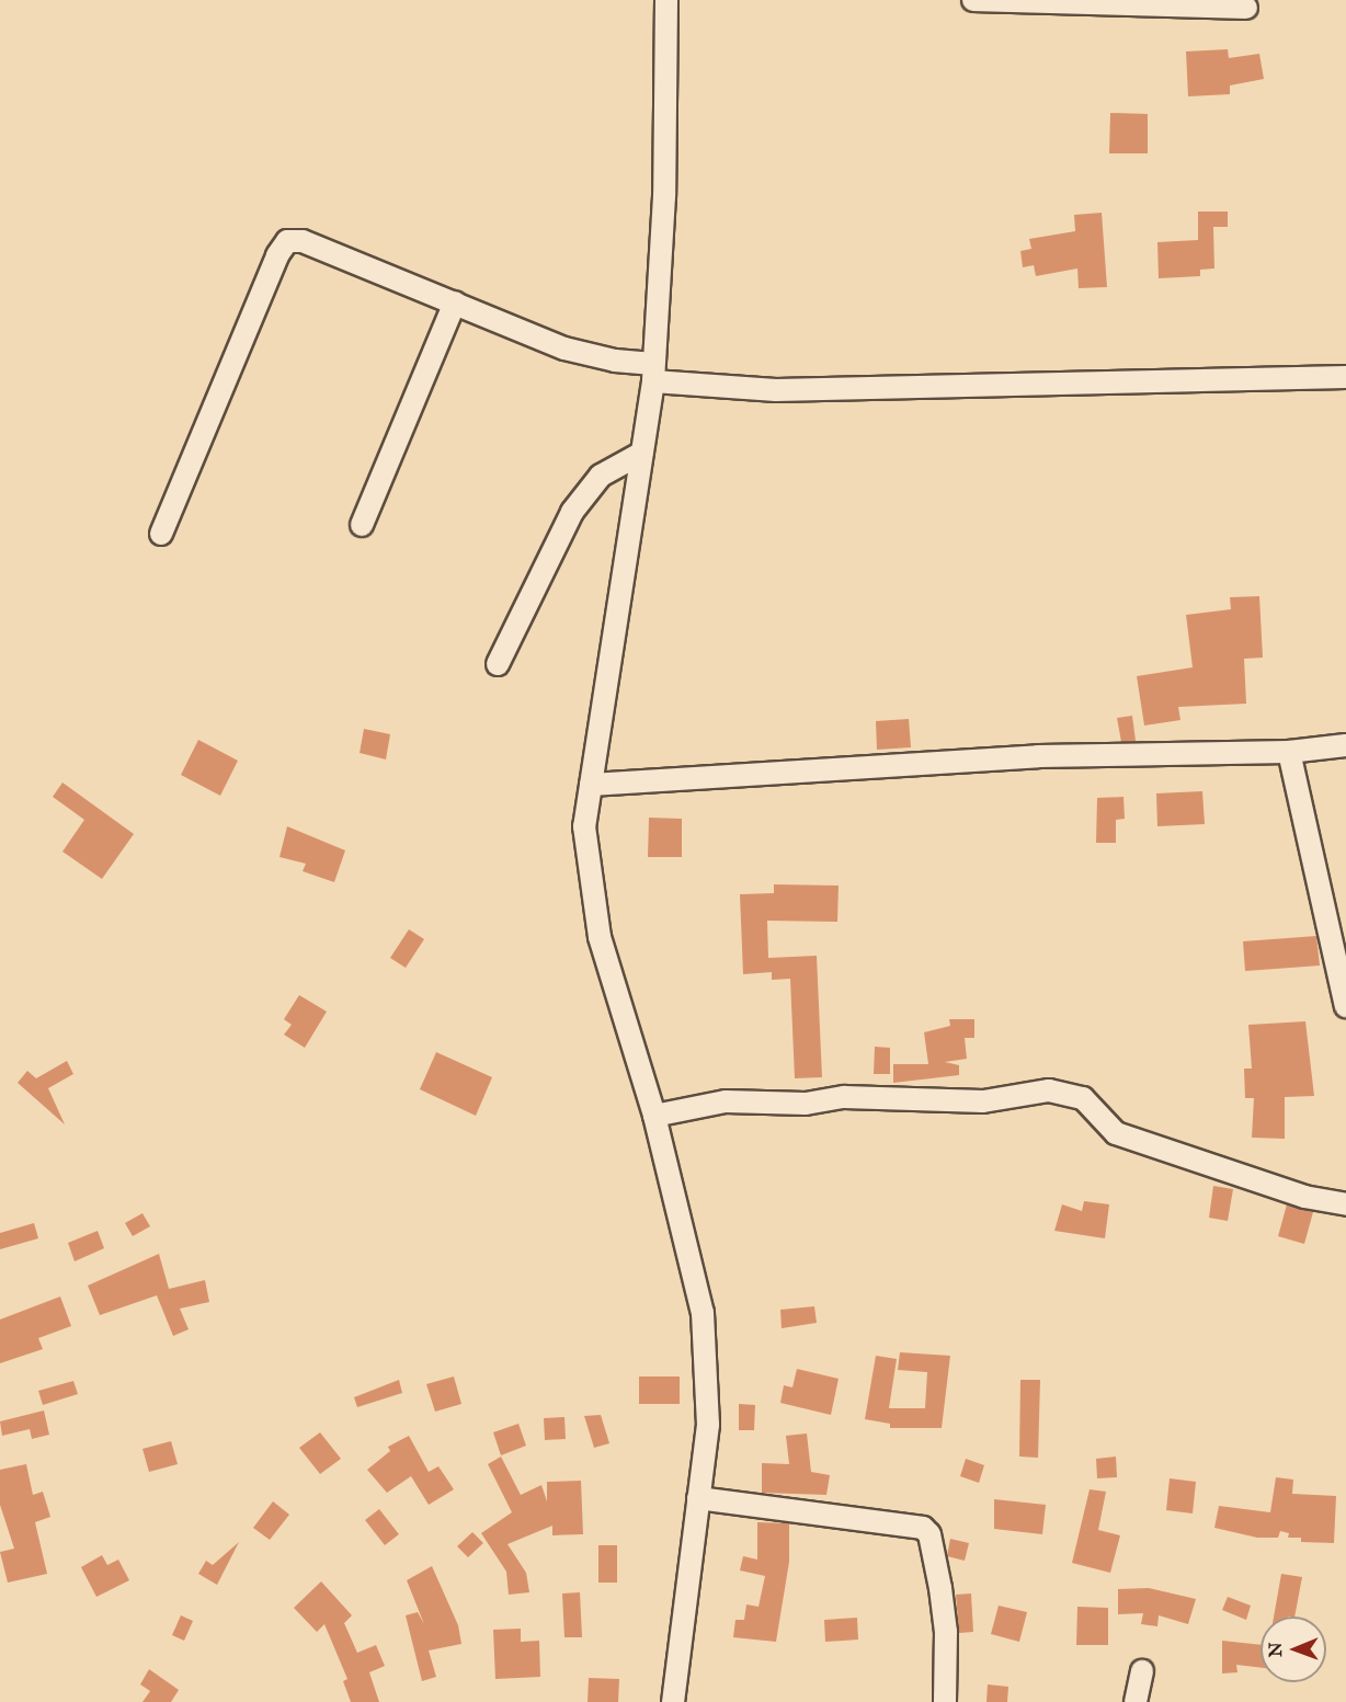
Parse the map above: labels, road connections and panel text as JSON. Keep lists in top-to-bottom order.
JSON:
{
  "north": "left"
}
